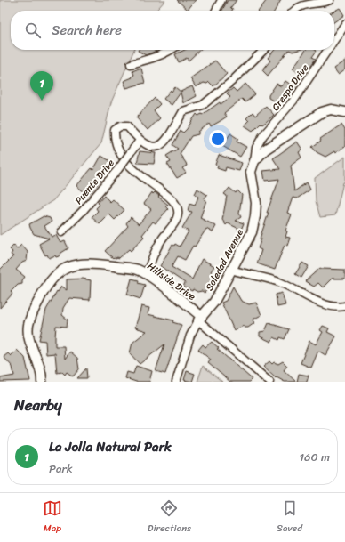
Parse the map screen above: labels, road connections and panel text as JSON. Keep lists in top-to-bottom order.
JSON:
{
  "streets": {
    "street": [
      "Crespo Drive",
      "Puente Drive",
      "Soledad Avenue",
      "Hillside Drive"
    ]
  },
  "crossings": [
    ["Crespo Drive", "Soledad Avenue"],
    ["Soledad Avenue", "Hillside Drive"]
  ],
  "page": {
    "search": "Search here",
    "pins": "1",
    "heading": "Nearby",
    "list": [
      {
        "mark": "1",
        "name": "La Jolla Natural Park",
        "note": "Park",
        "value": "160 m"
      }
    ],
    "nav": ["Map", "Directions", "Saved"]
  }
}
